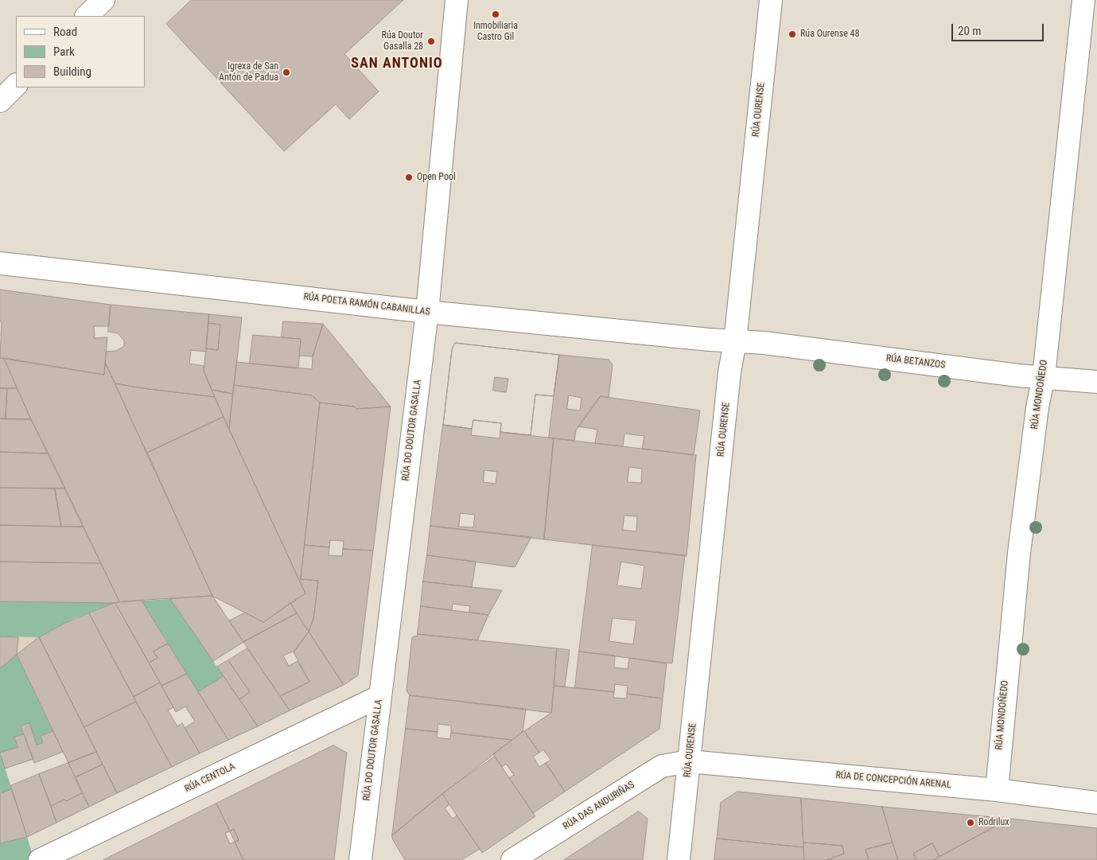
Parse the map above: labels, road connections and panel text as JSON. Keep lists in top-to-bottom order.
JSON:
{
  "streets": {
    "street": [
      "RÚA OURENSE",
      "RÚA POETA RAMÓN CABANILLAS",
      "RÚA BETANZOS",
      "RÚA MONDOÑEDO",
      "RÚA DO DOUTOR GASALLA",
      "RÚA CENTOLA",
      "RÚA DE CONCEPCIÓN ARENAL",
      "RÚA DAS ANDURIÑAS"
    ]
  },
  "crossings": [
    ["RÚA OURENSE", "RÚA POETA RAMÓN CABANILLAS"],
    ["RÚA OURENSE", "RÚA BETANZOS"],
    ["RÚA OURENSE", "RÚA DE CONCEPCIÓN ARENAL"],
    ["RÚA OURENSE", "RÚA DAS ANDURIÑAS"],
    ["RÚA POETA RAMÓN CABANILLAS", "RÚA BETANZOS"],
    ["RÚA POETA RAMÓN CABANILLAS", "RÚA DO DOUTOR GASALLA"],
    ["RÚA BETANZOS", "RÚA MONDOÑEDO"],
    ["RÚA MONDOÑEDO", "RÚA DE CONCEPCIÓN ARENAL"],
    ["RÚA DO DOUTOR GASALLA", "RÚA CENTOLA"],
    ["RÚA DE CONCEPCIÓN ARENAL", "RÚA DAS ANDURIÑAS"]
  ],
  "districts": ["SAN ANTONIO"],
  "places": [
    "Inmobiliaria Castro Gil",
    "Rúa Ourense 48",
    "Rúa Doutor Gasalla 28",
    "Igrexa de San Antón de Padua",
    "Open Pool",
    "Rodrilux"
  ],
  "legend": ["Road", "Park", "Building"],
  "scale_bar": "20 m"
}
